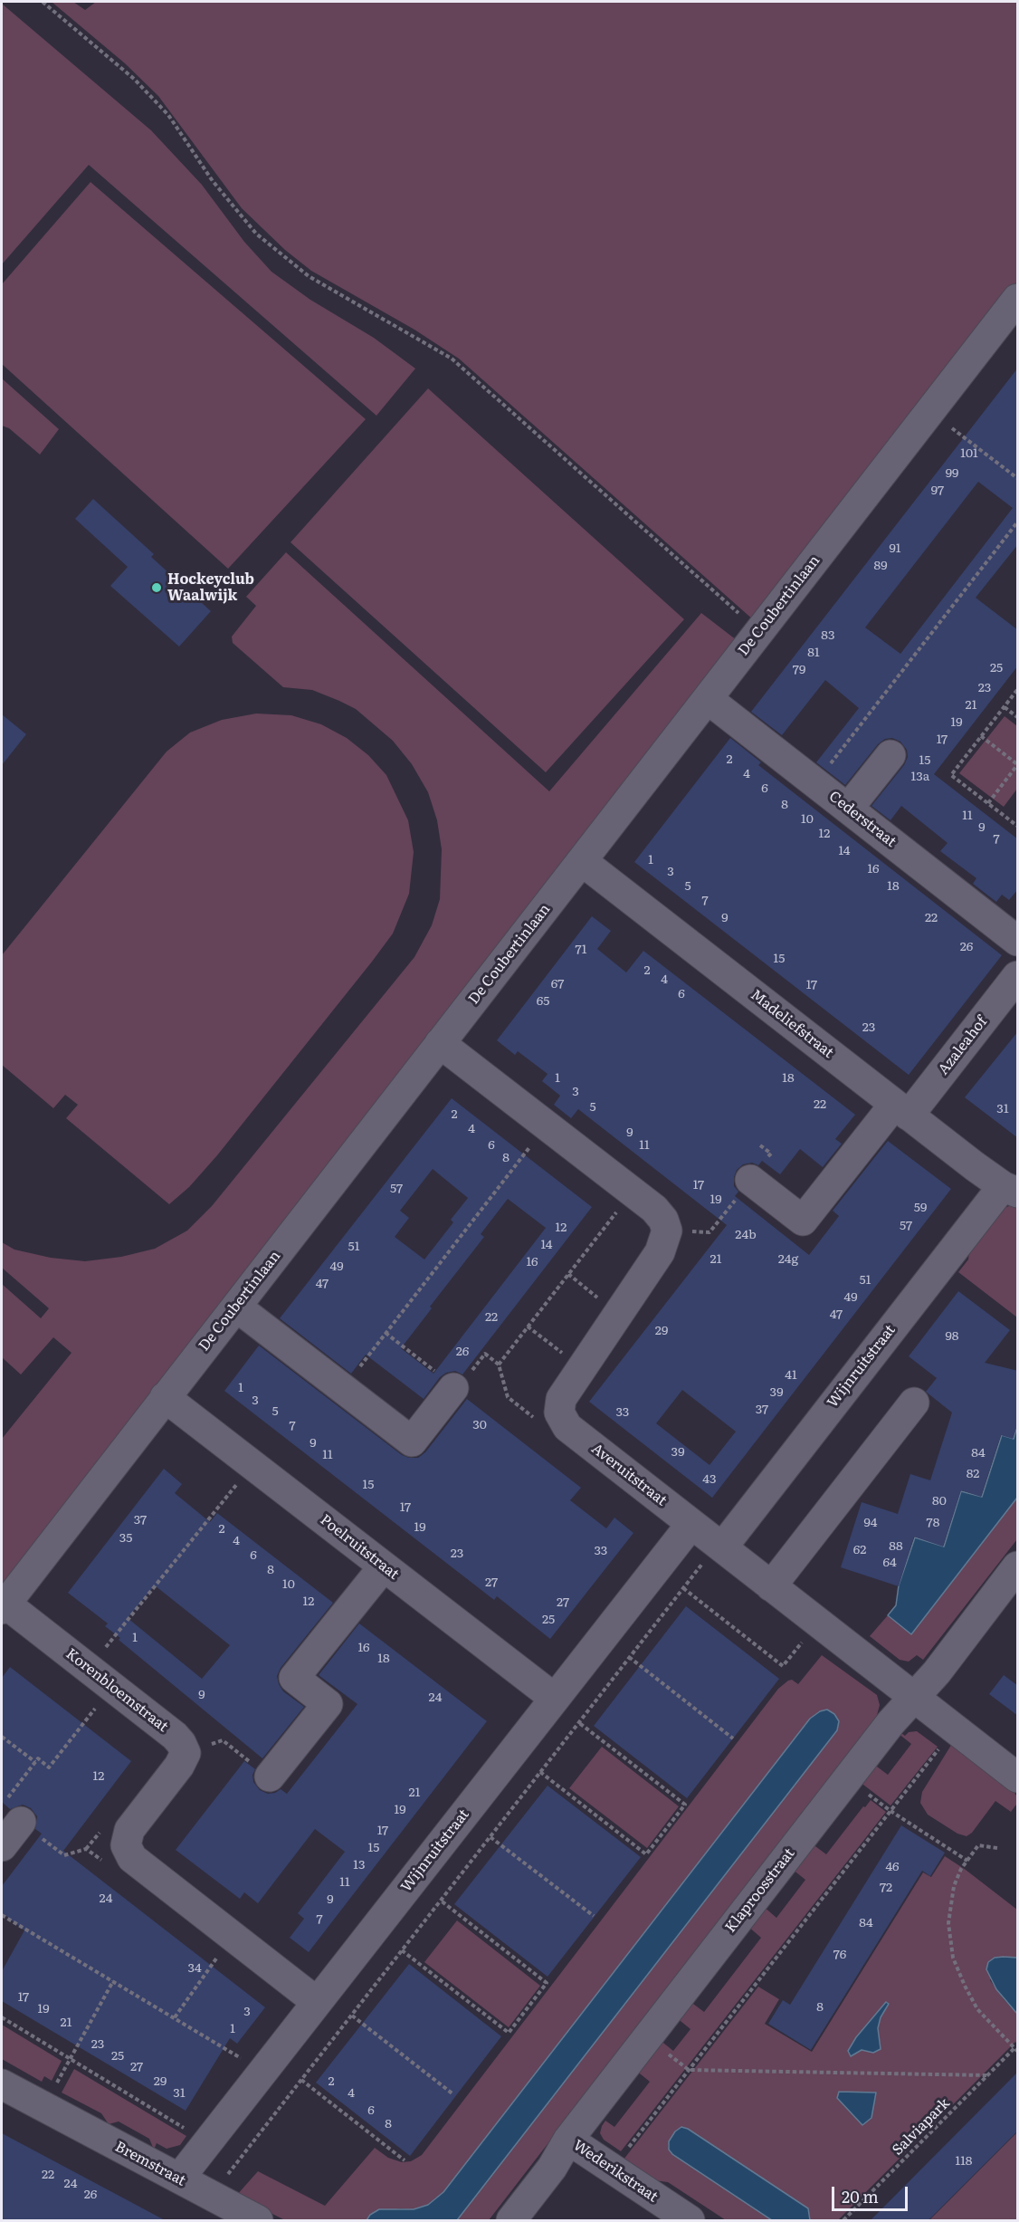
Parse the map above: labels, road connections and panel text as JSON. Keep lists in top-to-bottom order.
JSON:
{
  "streets": {
    "street": [
      "De Coubertinlaan",
      "Cederstraat",
      "Madeliefstraat",
      "Azaleahof",
      "Wijnruitstraat",
      "Averuitstraat",
      "Poelruitstraat",
      "Korenbloemstraat",
      "Klaproosstraat",
      "Bremstraat",
      "Wederikstraat"
    ],
    "path": ["Salviapark"]
  },
  "crossings": [
    ["De Coubertinlaan", "Cederstraat"],
    ["De Coubertinlaan", "Madeliefstraat"],
    ["De Coubertinlaan", "Poelruitstraat"],
    ["De Coubertinlaan", "Korenbloemstraat"],
    ["Madeliefstraat", "Azaleahof"],
    ["Madeliefstraat", "Wijnruitstraat"],
    ["Wijnruitstraat", "Averuitstraat"],
    ["Wijnruitstraat", "Poelruitstraat"],
    ["Wijnruitstraat", "Bremstraat"],
    ["Averuitstraat", "Klaproosstraat"],
    ["Klaproosstraat", "Wederikstraat"]
  ],
  "places": ["Hockeyclub Waalwijk"],
  "house_numbers": [
    "101",
    "99",
    "97",
    "91",
    "89",
    "83",
    "81",
    "25",
    "79",
    "23",
    "21",
    "19",
    "17",
    "2",
    "15",
    "4",
    "13a",
    "6",
    "8",
    "11",
    "10",
    "9",
    "12",
    "7",
    "14",
    "1",
    "16",
    "3",
    "5",
    "18",
    "7",
    "9",
    "22",
    "26",
    "71",
    "15",
    "2",
    "4",
    "67",
    "17",
    "6",
    "65",
    "23",
    "1",
    "18",
    "3",
    "22",
    "5",
    "31",
    "2",
    "4",
    "9",
    "6",
    "11",
    "8",
    "17",
    "57",
    "19",
    "59",
    "57",
    "12",
    "24b",
    "14",
    "51",
    "21",
    "24g",
    "16",
    "49",
    "51",
    "47",
    "49",
    "47",
    "22",
    "29",
    "98",
    "26",
    "41",
    "1",
    "39",
    "3",
    "37",
    "5",
    "33",
    "30",
    "7",
    "9",
    "39",
    "84",
    "11",
    "82",
    "43",
    "15",
    "80",
    "17",
    "37",
    "94",
    "78",
    "19",
    "2",
    "35",
    "4",
    "88",
    "62",
    "33",
    "23",
    "6",
    "64",
    "8",
    "27",
    "10",
    "12",
    "27",
    "25",
    "1",
    "16",
    "18",
    "9",
    "24",
    "12",
    "21",
    "19",
    "17",
    "15",
    "13",
    "46",
    "11",
    "72",
    "24",
    "9",
    "7",
    "84",
    "76",
    "34",
    "17",
    "8",
    "19",
    "3",
    "21",
    "1",
    "23",
    "25",
    "27",
    "29",
    "2",
    "31",
    "4",
    "6",
    "8",
    "118",
    "22",
    "24",
    "26"
  ],
  "scale_bar": "20 m"
}
